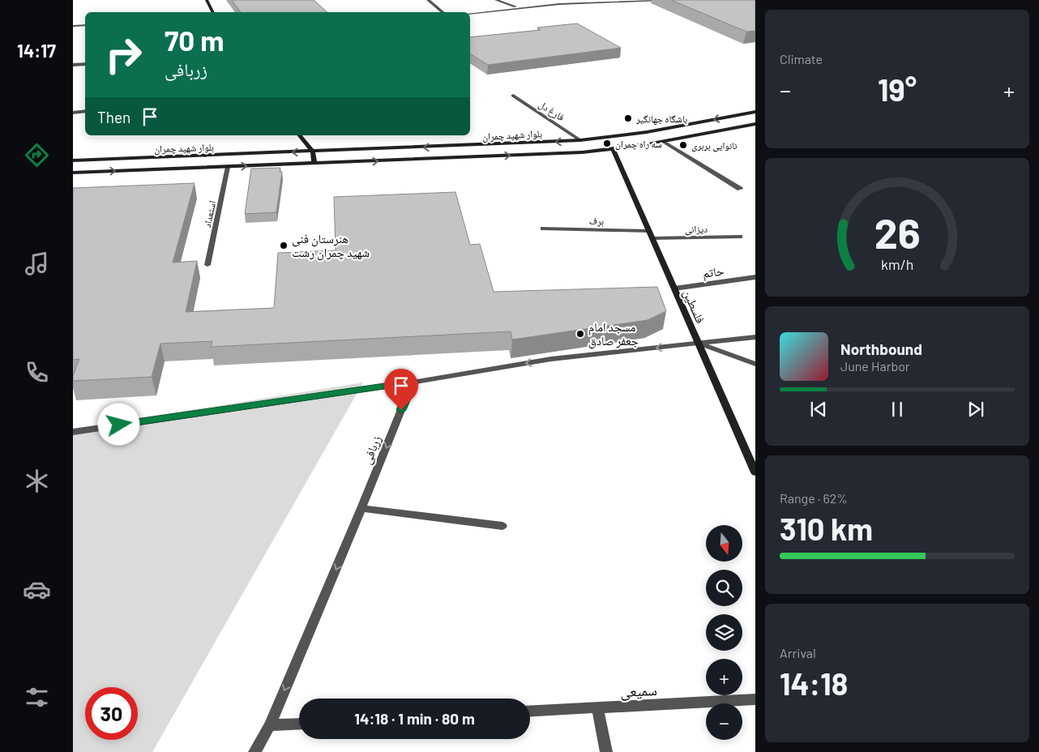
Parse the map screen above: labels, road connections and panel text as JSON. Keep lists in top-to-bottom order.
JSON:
{
  "streets": {
    "main road": ["بلوار شهید چمران", "فلسطین"],
    "street": [
      "فارغ دل",
      "استعداد",
      "برف",
      "دیزانی",
      "حاتم",
      "زربافی",
      "سمیعی"
    ]
  },
  "crossings": [
    ["فارغ دل", "بلوار شهید چمران"],
    ["بلوار شهید چمران", "استعداد"],
    ["بلوار شهید چمران", "فلسطین"],
    ["برف", "دیزانی"],
    ["برف", "فلسطین"],
    ["دیزانی", "فلسطین"],
    ["حاتم", "فلسطین"]
  ],
  "one_way": ["زربافی"],
  "places": [
    "باشگاه جهانگیر",
    "سه راه چمران",
    "نانوایی بربری",
    "هنرستان فنی شهید چمران رشت",
    "مسجد امام جعفر صادق"
  ],
  "north": "bottom",
  "page": {
    "tabs": "14:17",
    "tile": [
      "Climate",
      ["Range · 62%", "310 km"],
      ["Arrival", "14:18"]
    ],
    "turn": ["70 m", "زربافی"],
    "heat": ["−", "19°", "+"],
    "then": "Then",
    "song": ["Northbound", "June Harbor"],
    "map_buttons": ["+", "−"],
    "limit": "30",
    "trip": "14:18 · 1 min · 80 m",
    "gauge": ["26", "km/h"]
  }
}
